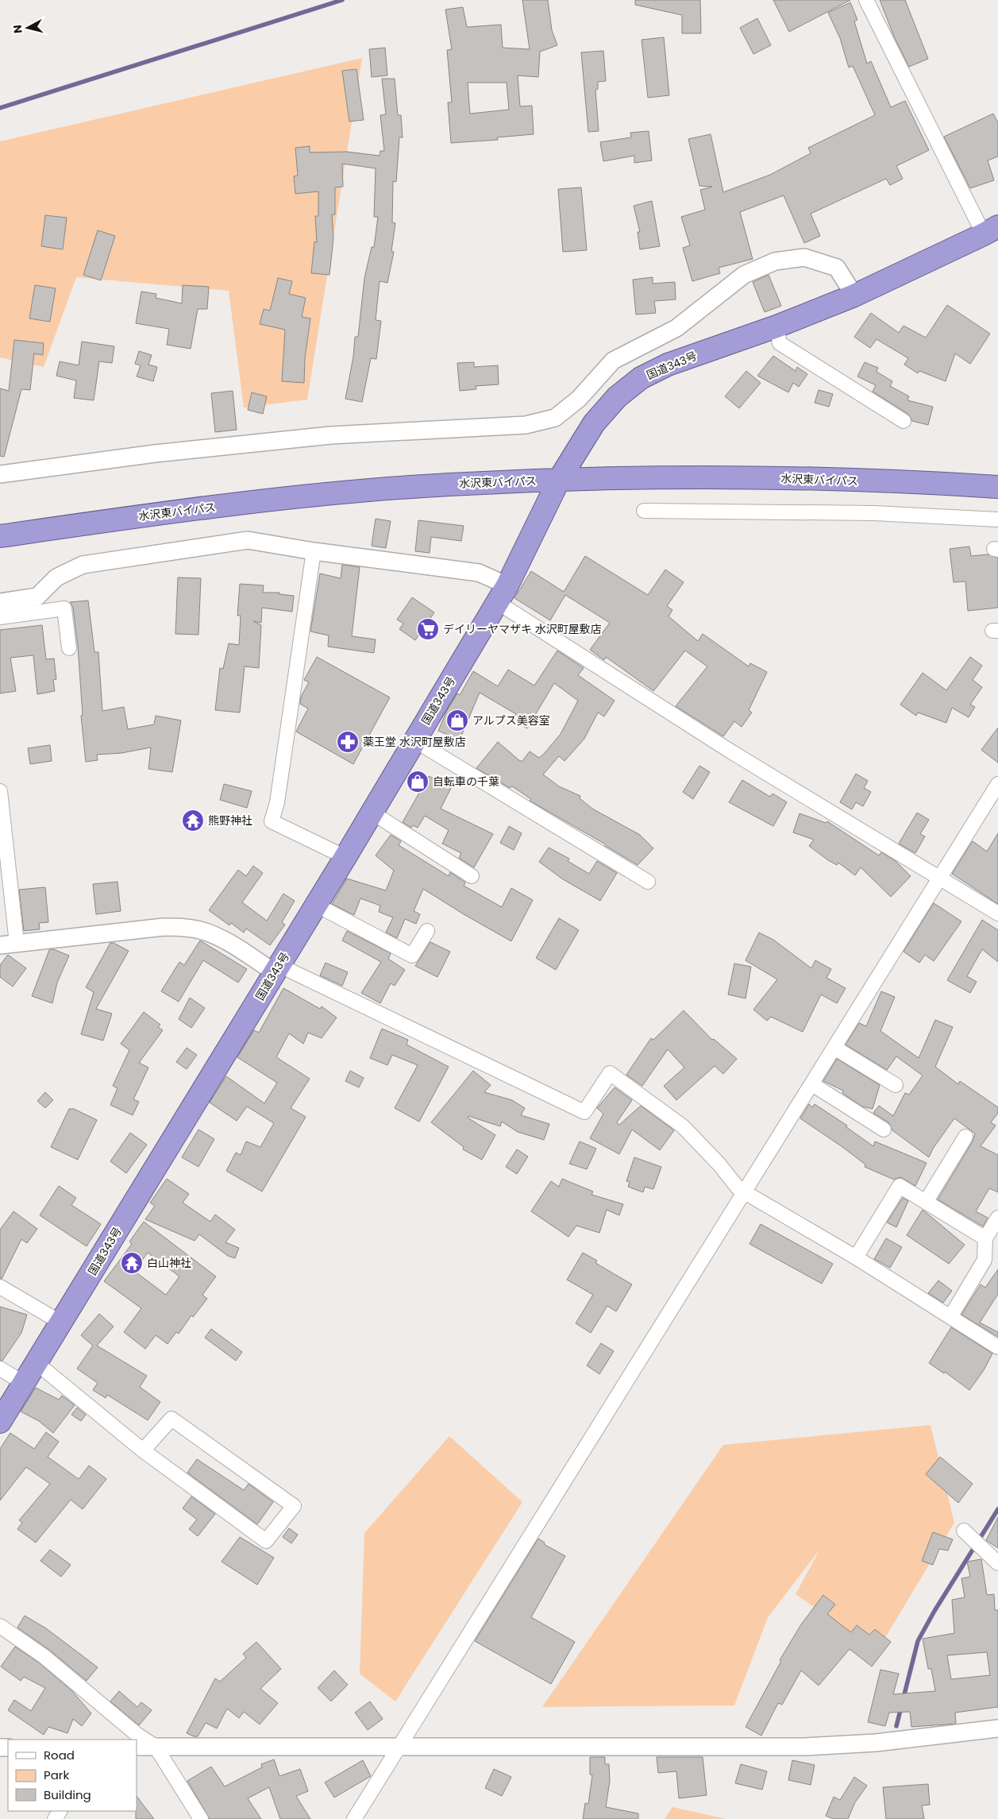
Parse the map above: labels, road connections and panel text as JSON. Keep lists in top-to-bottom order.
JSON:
{
  "streets": {
    "highway": ["国道343号", "水沢東バイパス"]
  },
  "crossings": [
    ["国道343号", "水沢東バイパス"]
  ],
  "places": {
    "supermarket": ["デイリーヤマザキ 水沢町屋敷店"],
    "shop": ["アルプス美容室", "自転車の千葉"],
    "pharmacy": ["薬王堂 水沢町屋敷店"],
    "temple": ["熊野神社", "白山神社"]
  },
  "legend": ["Road", "Park", "Building"],
  "north": "left"
}
